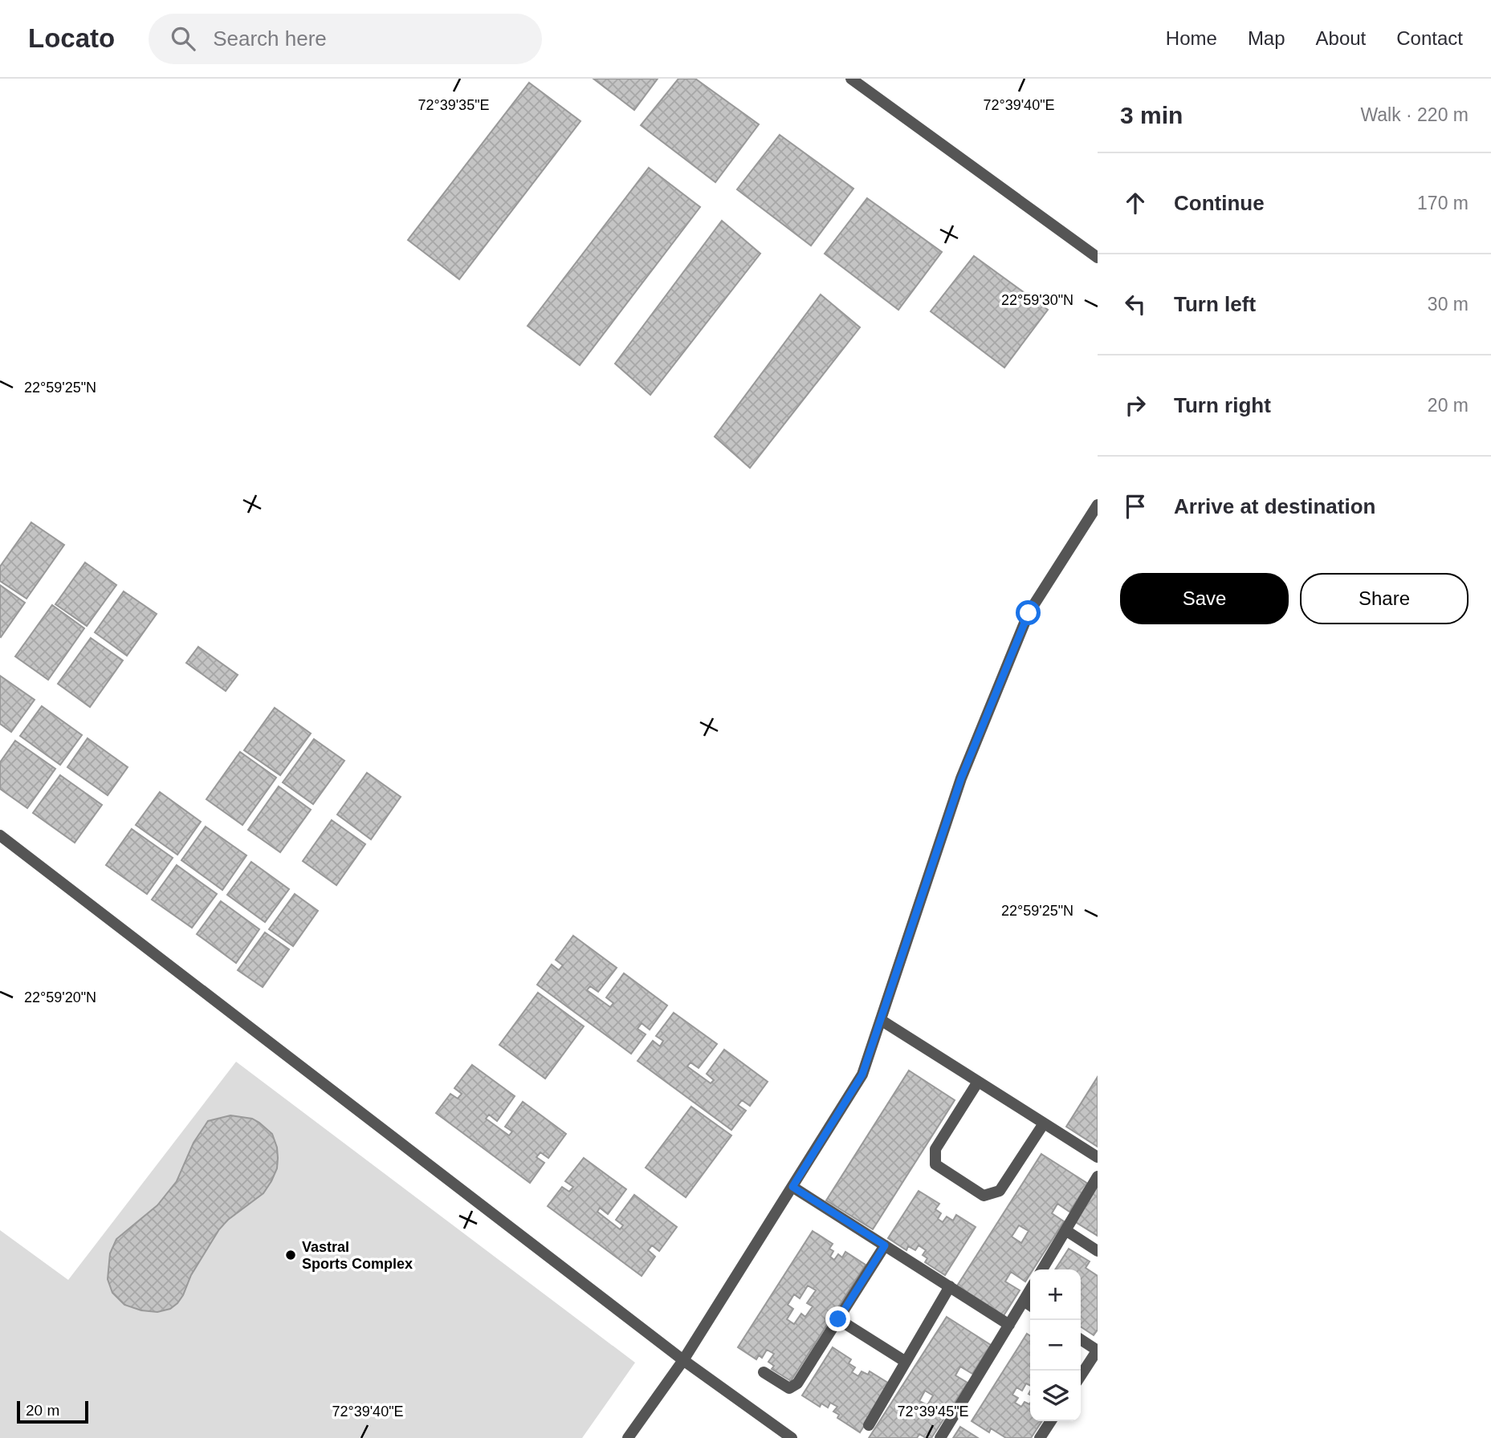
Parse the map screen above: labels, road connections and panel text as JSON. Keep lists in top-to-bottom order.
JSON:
{
  "places": ["Vastral Sports Complex"],
  "scale_bar": "20 m",
  "page": {
    "header": "Locato",
    "search": "Search here",
    "nav": [
      "Home",
      "Map",
      "About",
      "Contact"
    ],
    "heading": ["3 min", "Walk · 220 m"],
    "list": [
      ["Continue", "170 m"],
      ["Turn left", "30 m"],
      ["Turn right", "20 m"],
      "Arrive at destination"
    ],
    "buttons": ["Save", "Share"],
    "map_buttons": ["+", "−"],
    "scale": "20 m"
  },
  "coordinates": [
    "72°39'35\"E",
    "72°39'40\"E",
    "22°59'30\"N",
    "22°59'25\"N",
    "22°59'20\"N",
    "72°39'45\"E"
  ]
}
